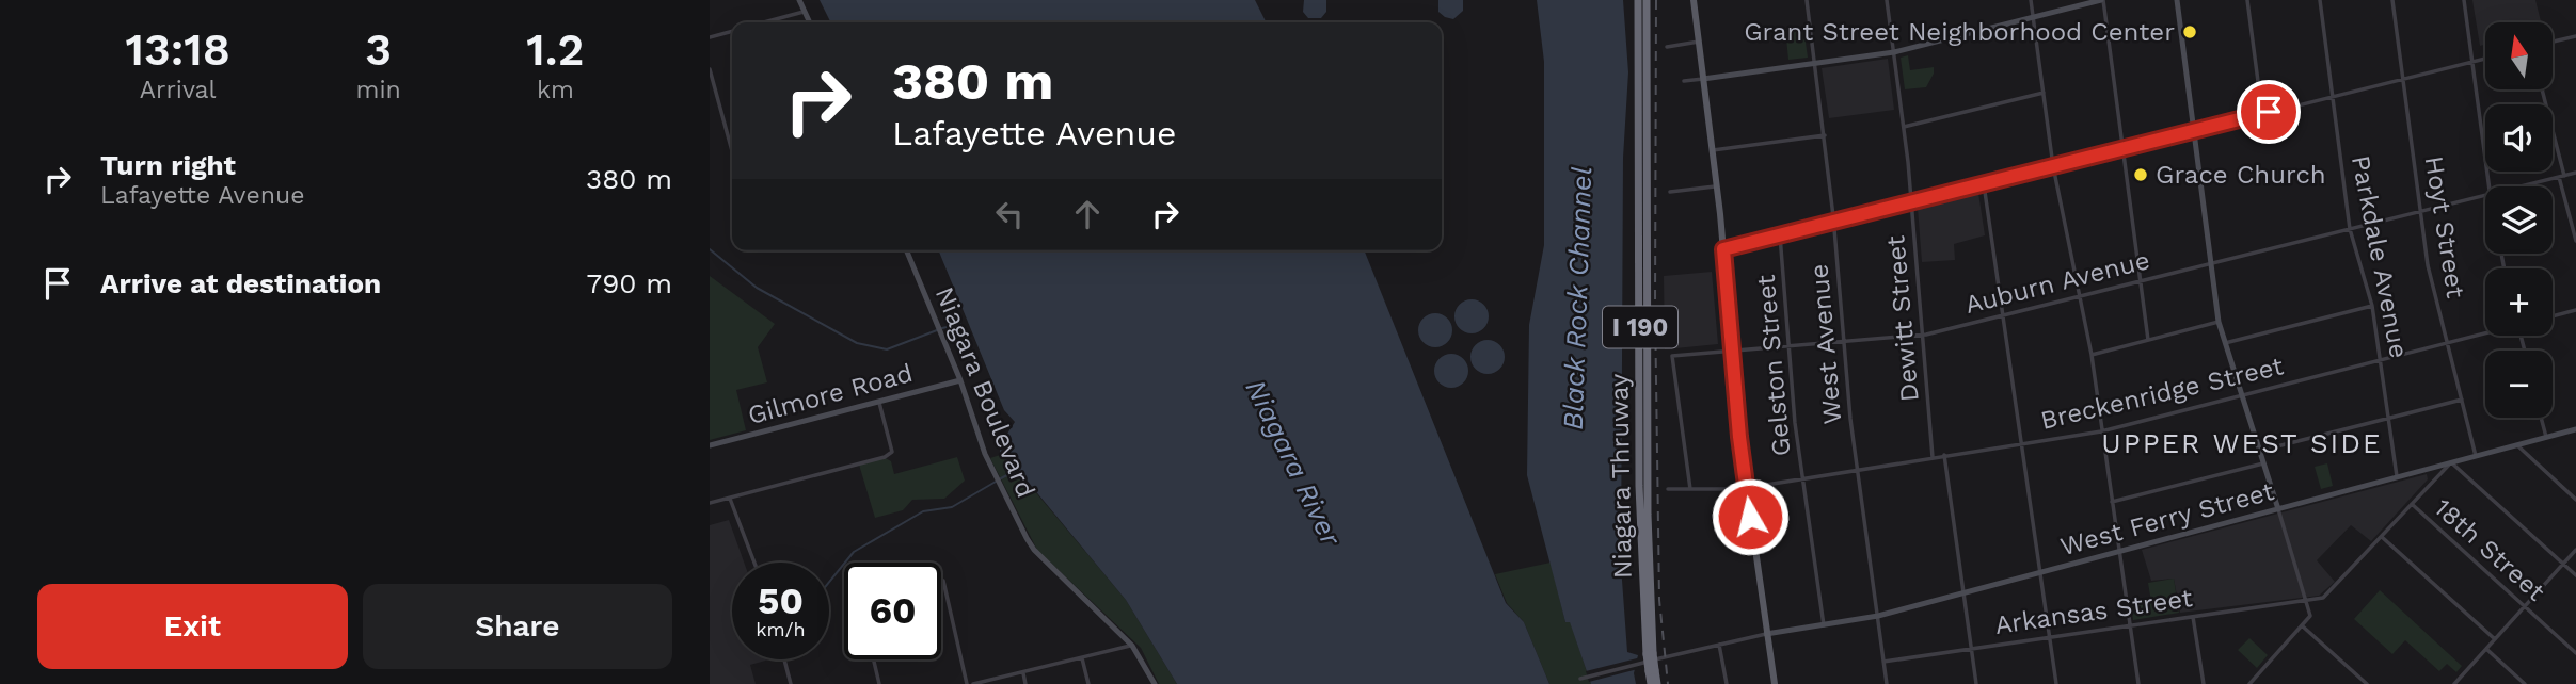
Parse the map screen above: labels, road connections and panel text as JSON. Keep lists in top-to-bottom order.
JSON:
{
  "streets": {
    "highway": ["I 190", "Niagara Thruway"],
    "street": [
      "Hoyt Street",
      "Parkdale Avenue",
      "Auburn Avenue",
      "Dewitt Street",
      "West Avenue",
      "Gelston Street",
      "Niagara Boulevard",
      "Breckenridge Street",
      "Gilmore Road",
      "West Ferry Street",
      "18th Street",
      "Arkansas Street"
    ]
  },
  "crossings": [
    ["Hoyt Street", "Auburn Avenue"],
    ["Hoyt Street", "Breckenridge Street"],
    ["Hoyt Street", "West Ferry Street"],
    ["Parkdale Avenue", "Auburn Avenue"],
    ["Parkdale Avenue", "Breckenridge Street"],
    ["Parkdale Avenue", "West Ferry Street"],
    ["Auburn Avenue", "Dewitt Street"],
    ["Auburn Avenue", "West Avenue"],
    ["Auburn Avenue", "Gelston Street"],
    ["Auburn Avenue", "Breckenridge Street"],
    ["Dewitt Street", "Breckenridge Street"],
    ["West Avenue", "Breckenridge Street"],
    ["West Avenue", "West Ferry Street"],
    ["West Avenue", "Arkansas Street"],
    ["Gelston Street", "Breckenridge Street"],
    ["Gelston Street", "West Ferry Street"],
    ["Niagara Boulevard", "Gilmore Road"]
  ],
  "districts": ["UPPER WEST SIDE"],
  "water": ["Black Rock Channel", "Niagara River"],
  "places": ["Grant Street Neighborhood Center", "Grace Church"],
  "north": "top",
  "page": {
    "eta": [
      "13:18",
      "Arrival",
      "3",
      "min",
      "1.2",
      "km"
    ],
    "map_buttons": ["+", "−"],
    "turn": ["380 m", "Lafayette Avenue"],
    "list": [
      {
        "name": "Turn right",
        "note": "Lafayette Avenue",
        "value": "380 m"
      },
      {
        "name": "Arrive at destination",
        "value": "790 m"
      }
    ],
    "speed": "50 km/h",
    "limit": "60",
    "buttons": ["Exit", "Share"]
  }
}
